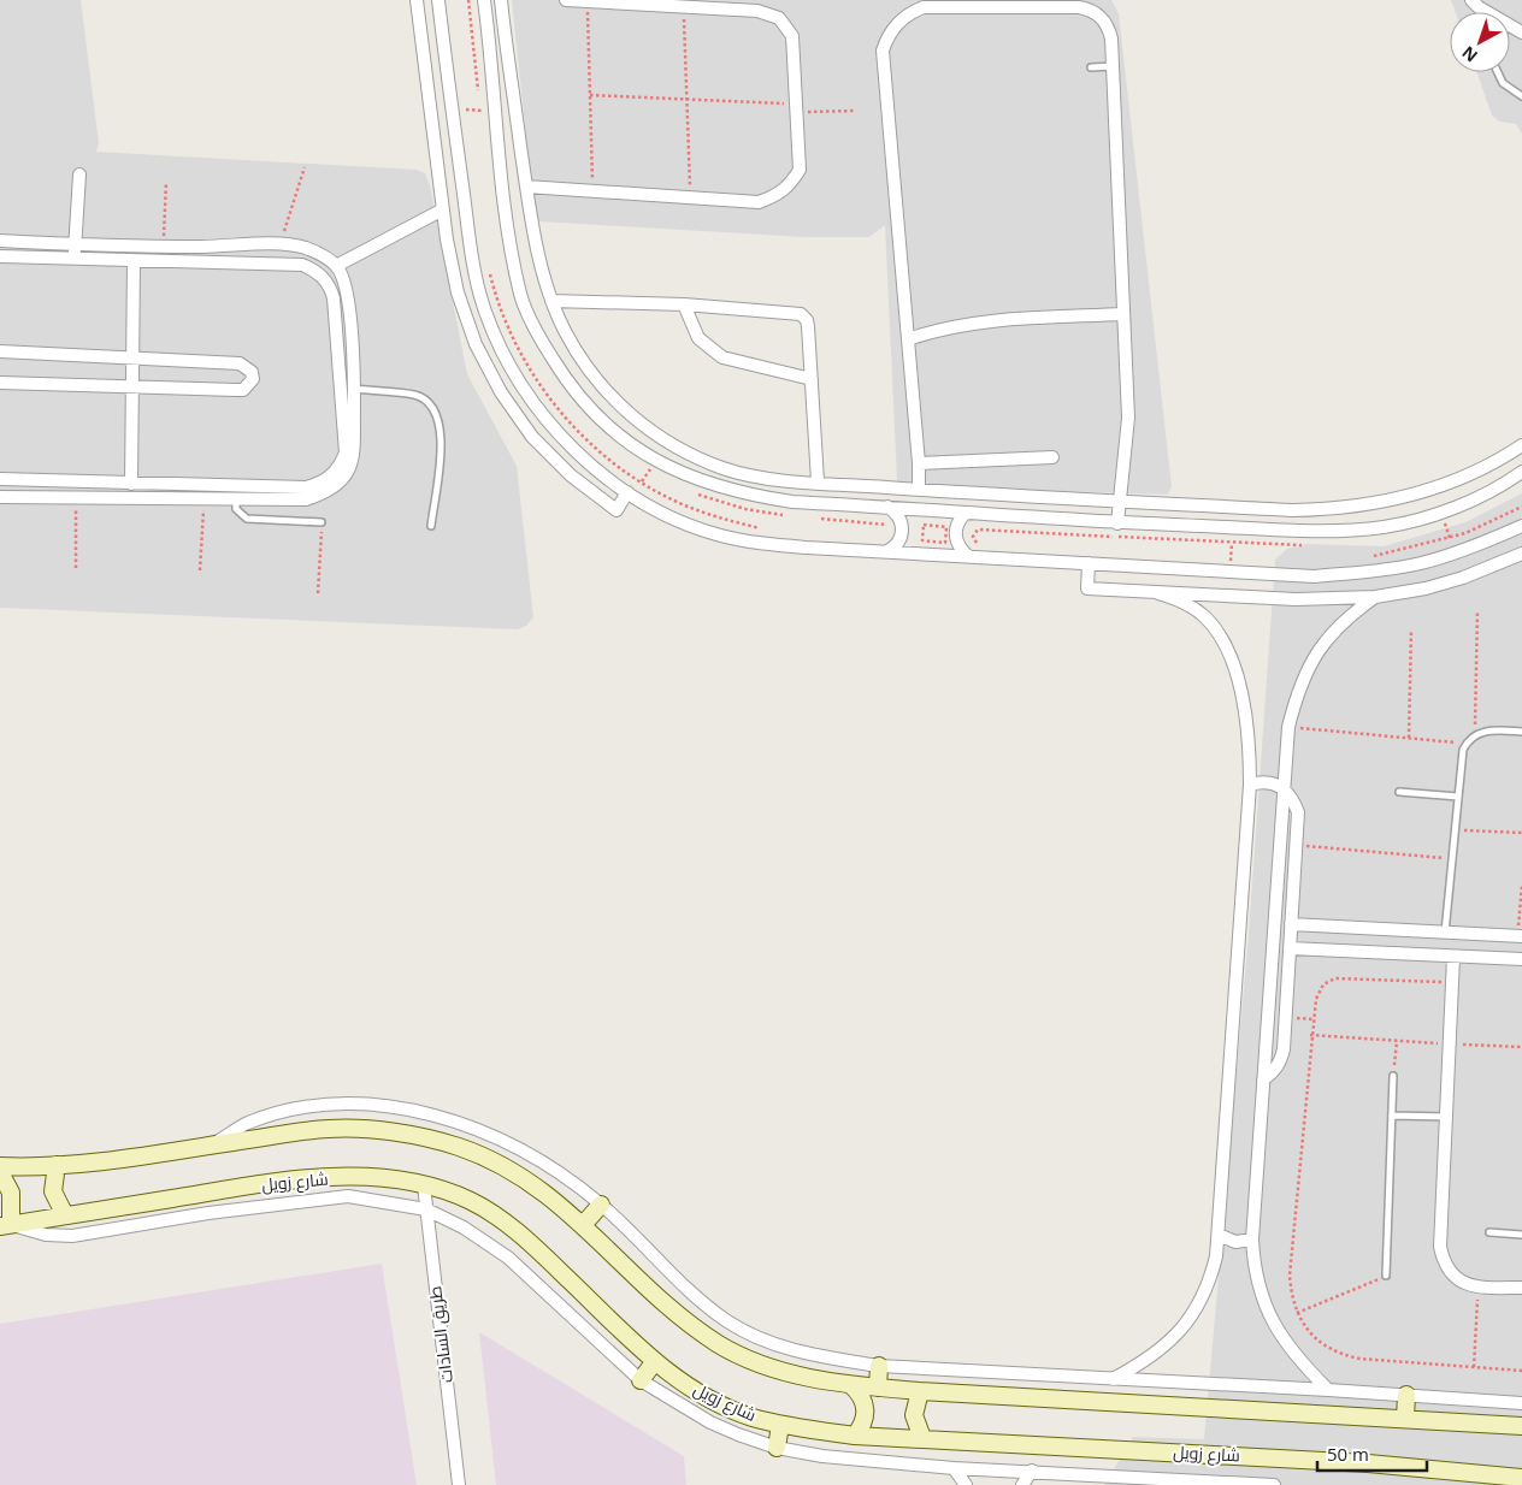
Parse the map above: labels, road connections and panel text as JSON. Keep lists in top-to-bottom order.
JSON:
{
  "streets": {
    "main road": ["شارع زويل"],
    "street": ["طريق السادات"]
  },
  "crossings": [
    ["شارع زويل", "طريق السادات"]
  ],
  "scale_bar": "50 m",
  "north": "bottom left"
}
